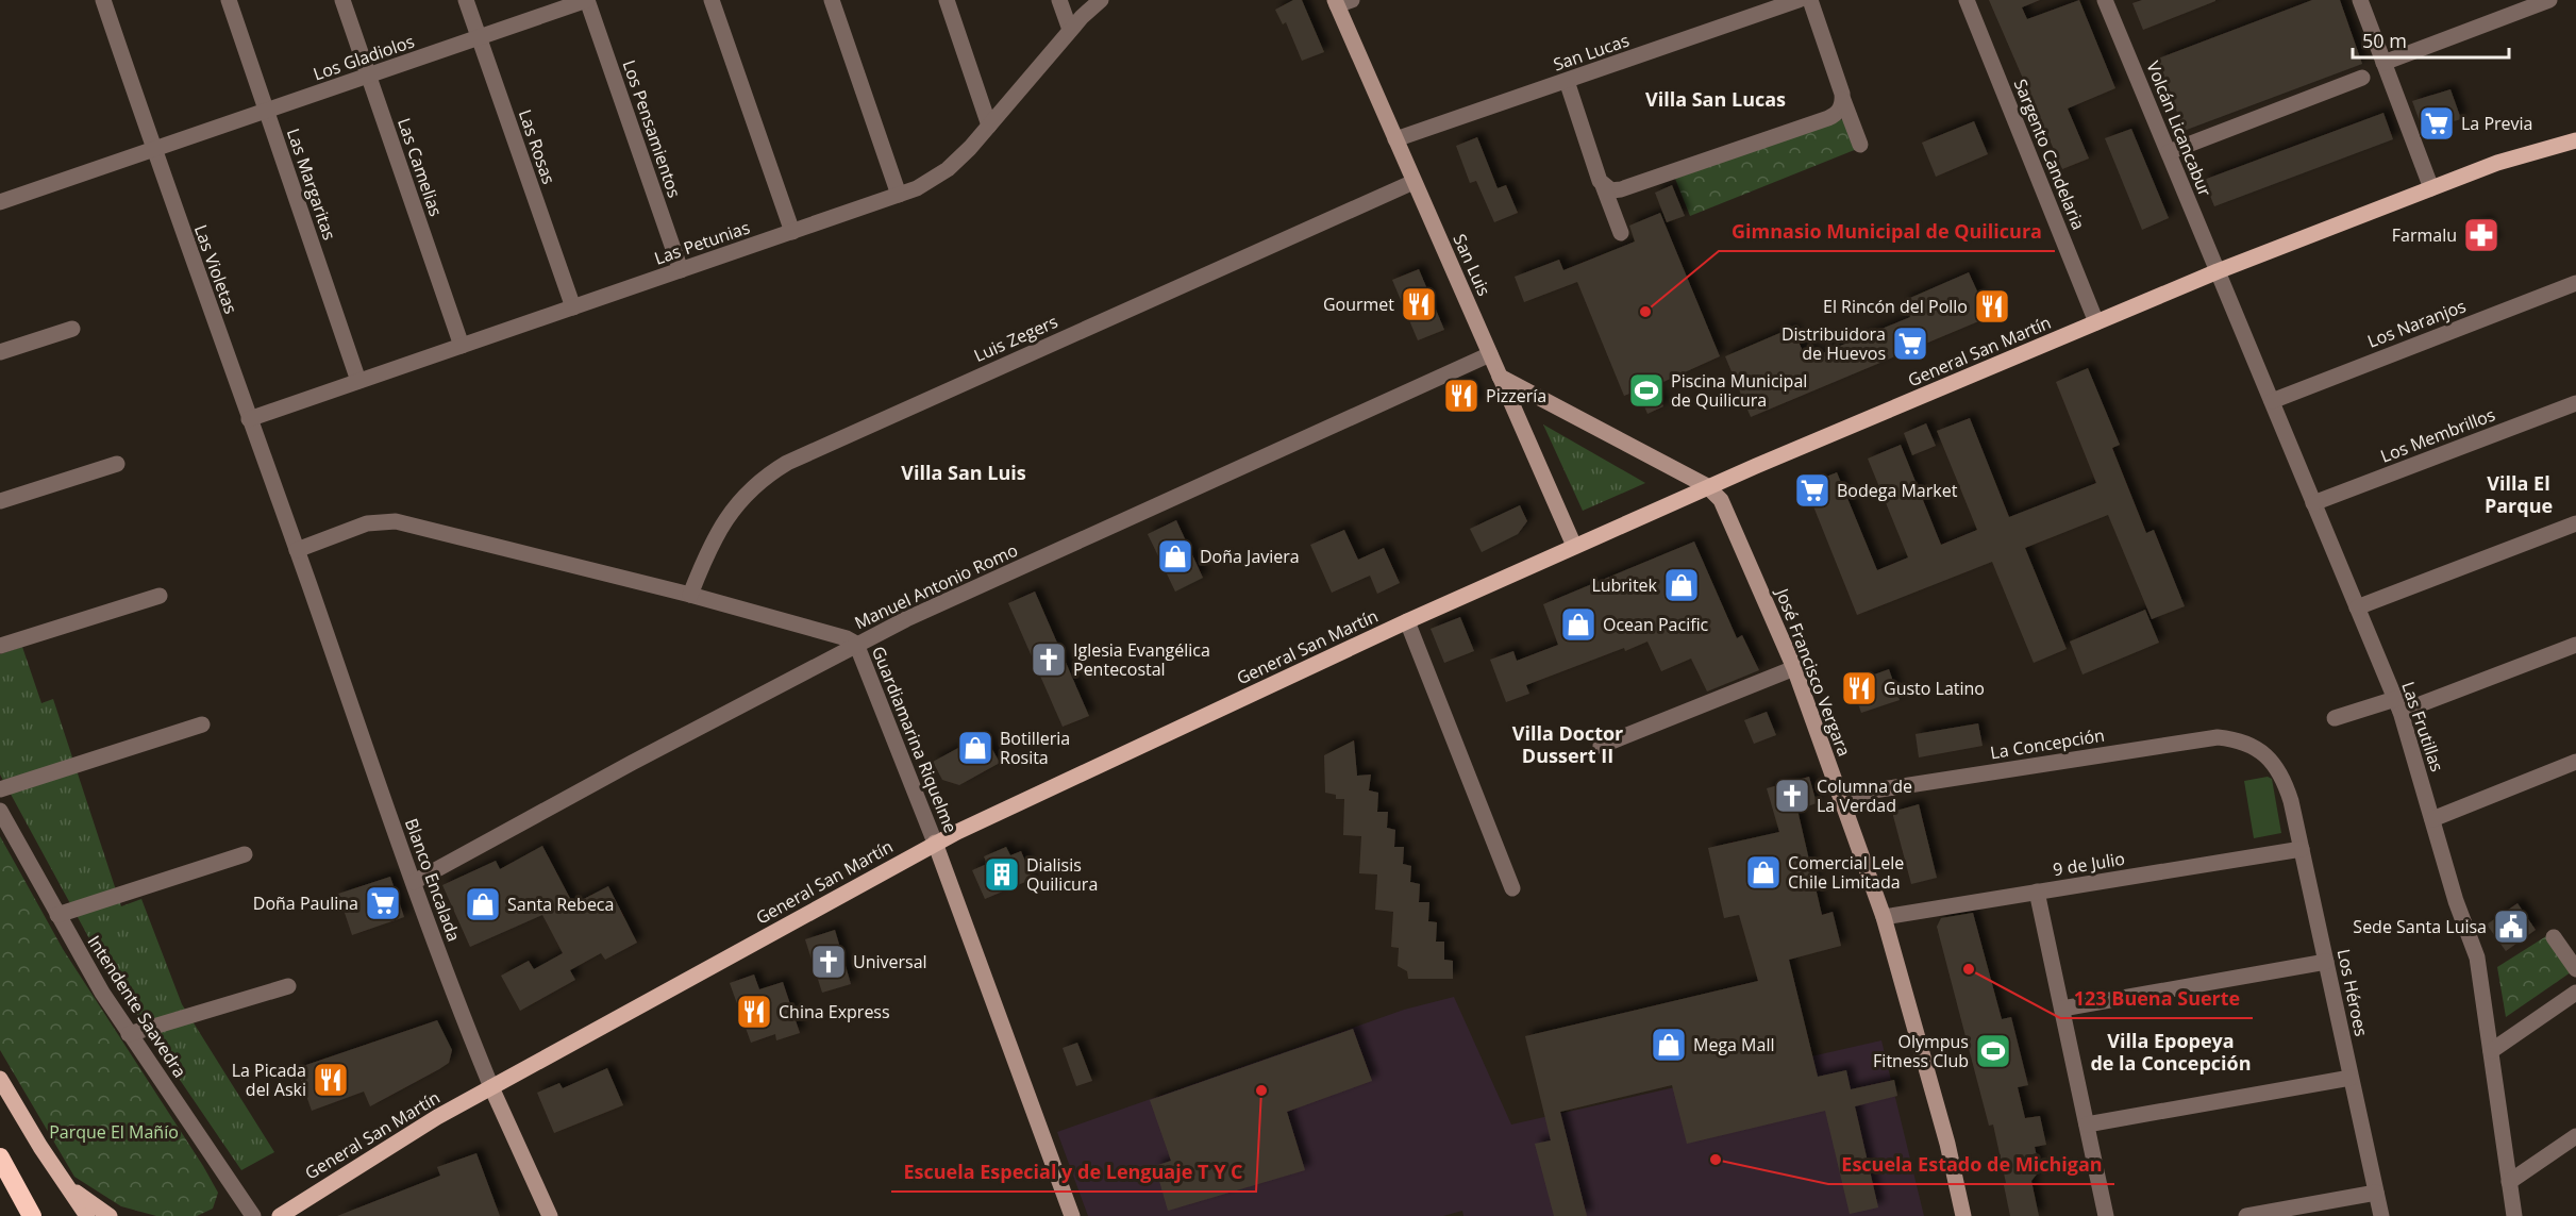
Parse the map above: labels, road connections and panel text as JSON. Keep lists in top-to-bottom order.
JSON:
{
  "streets": {
    "main road": ["General San Martín"],
    "street": [
      "San Lucas",
      "Los Gladiolos",
      "Los Pensamientos",
      "Volcán Licancabur",
      "Las Rosas",
      "Sargento Candelaria",
      "Las Camelias",
      "Las Margaritas",
      "Las Petunias",
      "San Luis",
      "Las Violetas",
      "Los Naranjos",
      "Luis Zegers",
      "Los Membrillos",
      "Manuel Antonio Romo",
      "José Francisco Vergara",
      "Las Frutillas",
      "Guardiamarina Riquelme",
      "La Concepción",
      "9 de Julio",
      "Blanco Encalada",
      "Los Héroes",
      "Intendente Saavedra"
    ]
  },
  "crossings": [
    ["San Lucas", "San Luis"],
    ["Los Gladiolos", "Los Pensamientos"],
    ["Los Gladiolos", "Las Rosas"],
    ["Los Gladiolos", "Las Camelias"],
    ["Los Gladiolos", "Las Margaritas"],
    ["Los Gladiolos", "Las Violetas"],
    ["Los Pensamientos", "Las Petunias"],
    ["Volcán Licancabur", "General San Martín"],
    ["Volcán Licancabur", "Las Frutillas"],
    ["Las Rosas", "Las Petunias"],
    ["Sargento Candelaria", "General San Martín"],
    ["Las Camelias", "Las Petunias"],
    ["Las Margaritas", "Las Petunias"],
    ["Las Petunias", "Las Violetas"],
    ["San Luis", "Luis Zegers"],
    ["San Luis", "General San Martín"],
    ["San Luis", "Manuel Antonio Romo"],
    ["San Luis", "José Francisco Vergara"],
    ["Las Violetas", "Guardiamarina Riquelme"],
    ["Las Violetas", "Blanco Encalada"],
    ["Los Naranjos", "Las Frutillas"],
    ["Luis Zegers", "Guardiamarina Riquelme"],
    ["General San Martín", "José Francisco Vergara"],
    ["General San Martín", "Las Frutillas"],
    ["General San Martín", "Guardiamarina Riquelme"],
    ["General San Martín", "Blanco Encalada"],
    ["Los Membrillos", "Las Frutillas"],
    ["Manuel Antonio Romo", "Guardiamarina Riquelme"],
    ["Manuel Antonio Romo", "Blanco Encalada"],
    ["José Francisco Vergara", "La Concepción"],
    ["José Francisco Vergara", "9 de Julio"],
    ["Guardiamarina Riquelme", "Blanco Encalada"],
    ["La Concepción", "Los Héroes"],
    ["9 de Julio", "Los Héroes"]
  ],
  "districts": [
    "Villa San Lucas",
    "Villa San Luis",
    "Villa El Parque",
    "Villa Doctor Dussert II",
    "Villa Epopeya de la Concepción"
  ],
  "parks": ["Parque El Mañío"],
  "places": {
    "supermarket": [
      "La Previa",
      "Distribuidora de Huevos",
      "Bodega Market",
      "Doña Paulina"
    ],
    "pharmacy": ["Farmalu"],
    "restaurant": [
      "Gourmet",
      "El Rincón del Pollo",
      "Pizzería",
      "Gusto Latino",
      "China Express",
      "La Picada del Aski"
    ],
    "other": [
      "Gimnasio Municipal de Quilicura",
      "123 Buena Suerte",
      "Escuela Especial y de Lenguaje T Y C",
      "Escuela Estado de Michigan"
    ],
    "sports": ["Piscina Municipal de Quilicura", "Olympus Fitness Club"],
    "shop": [
      "Doña Javiera",
      "Lubritek",
      "Ocean Pacific",
      "Botilleria Rosita",
      "Comercial Lele Chile Limitada",
      "Santa Rebeca",
      "Mega Mall"
    ],
    "church": ["Iglesia Evangélica Pentecostal", "Columna de La Verdad", "Universal"],
    "building": ["Dialisis Quilicura"],
    "public building": ["Sede Santa Luisa"]
  },
  "scale_bar": "50 m"
}
